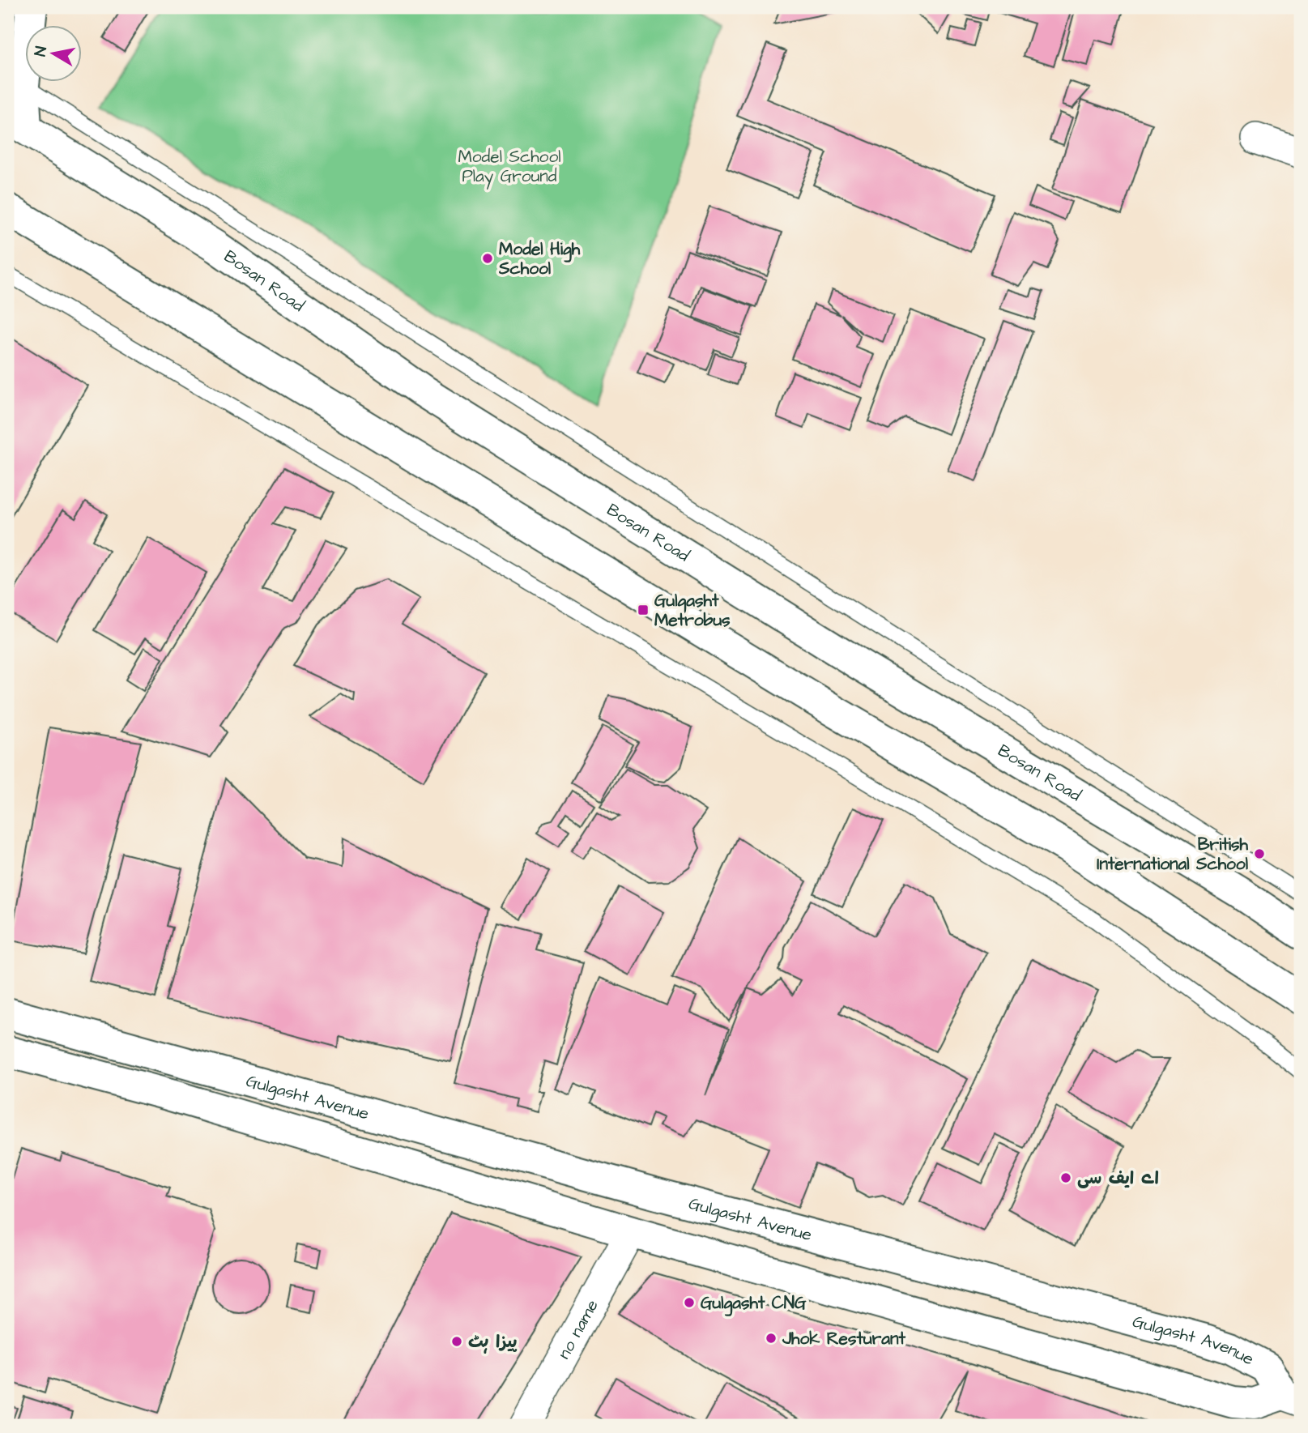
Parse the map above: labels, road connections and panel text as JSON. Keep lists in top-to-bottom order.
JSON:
{
  "streets": {
    "main road": ["Bosan Road", "Gulgasht Avenue"],
    "street": ["no name"]
  },
  "crossings": [
    ["Gulgasht Avenue", "no name"]
  ],
  "parks": ["Model School Play Ground"],
  "places": {
    "other": [
      "Model High School",
      "British International School",
      "اے ایف سی",
      "Gulgasht CNG",
      "Jhok Resturant",
      "پیزا ہٹ"
    ],
    "transit": ["Gulgasht Metrobus"]
  },
  "north": "left"
}
